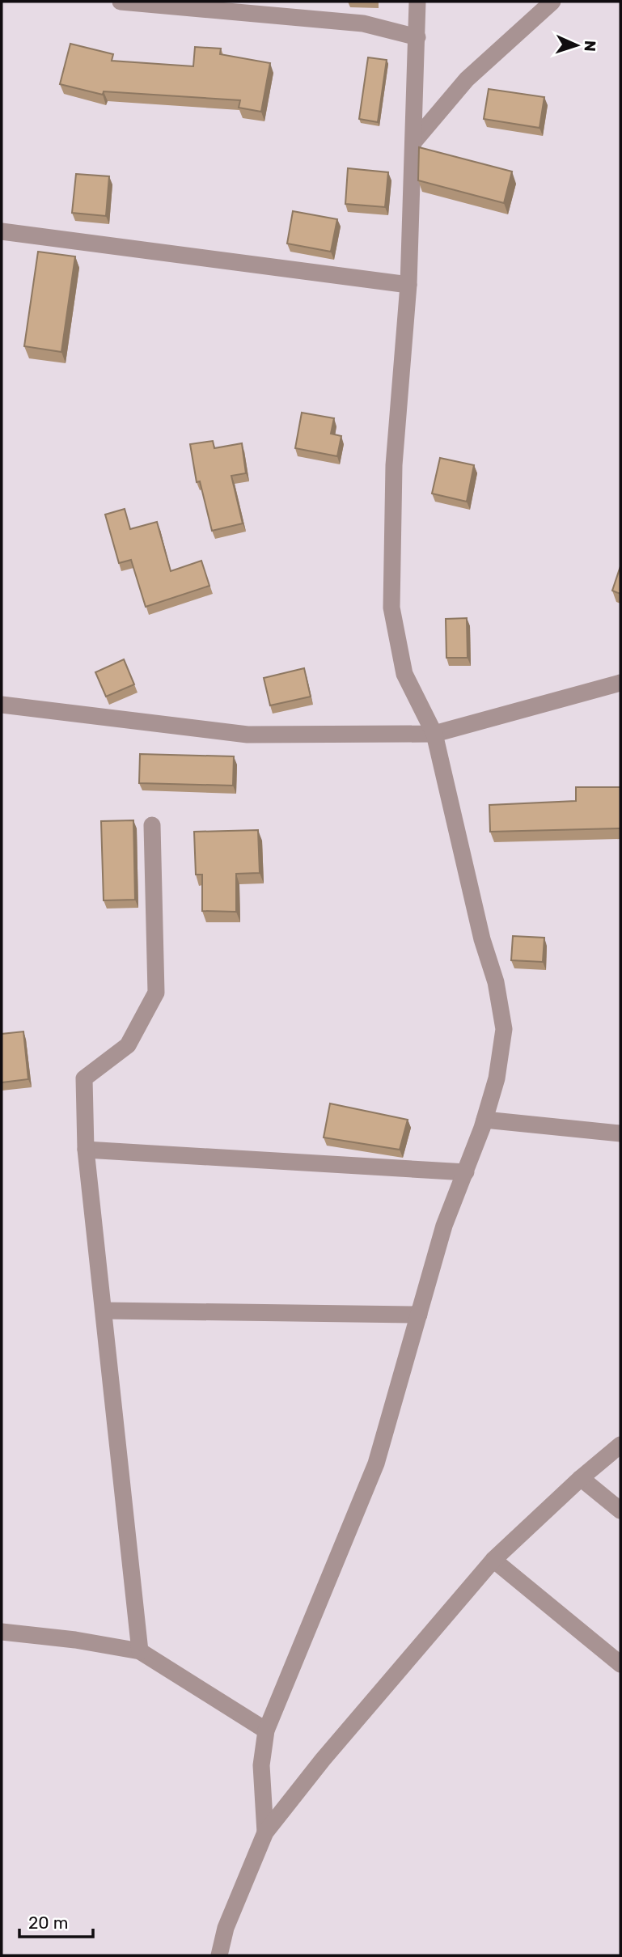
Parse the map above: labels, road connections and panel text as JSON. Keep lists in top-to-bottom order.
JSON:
{
  "scale_bar": "20 m",
  "north": "right"
}
